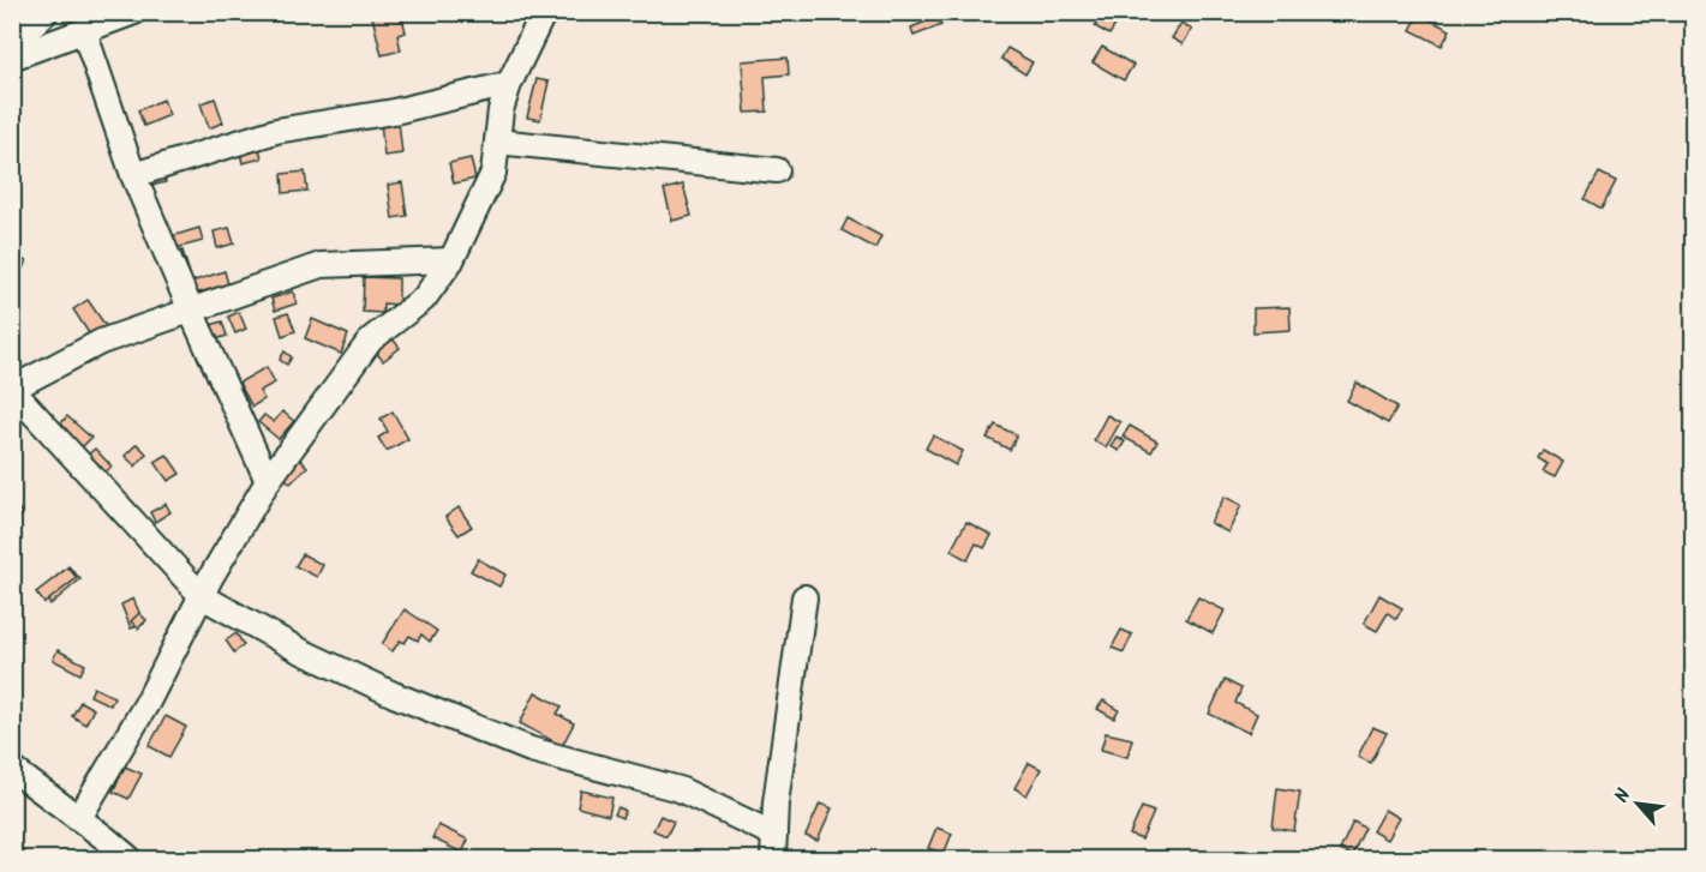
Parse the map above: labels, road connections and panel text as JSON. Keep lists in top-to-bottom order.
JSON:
{
  "north": "top left"
}
